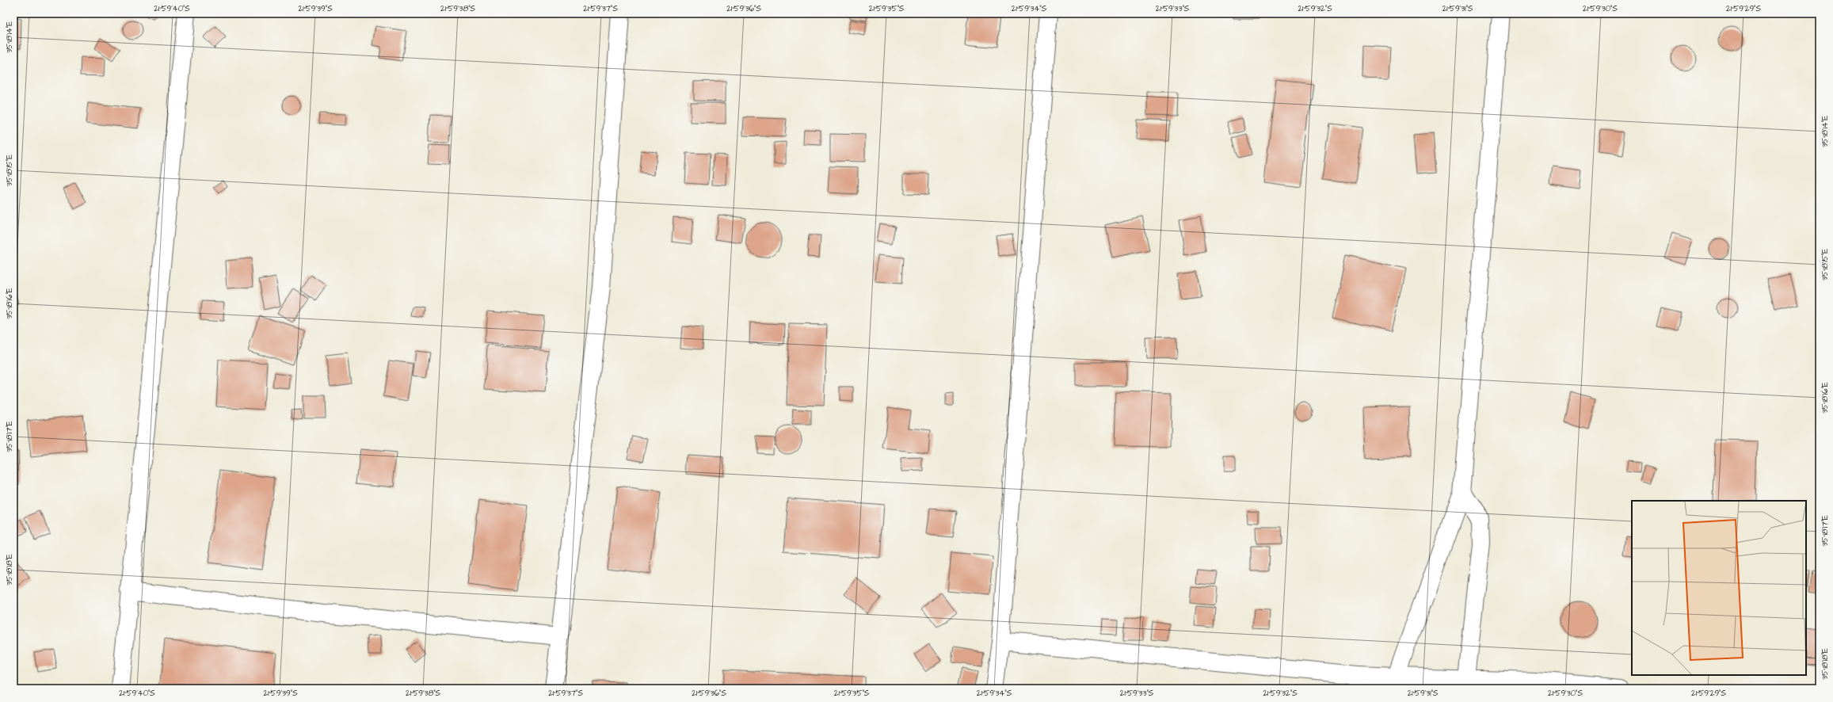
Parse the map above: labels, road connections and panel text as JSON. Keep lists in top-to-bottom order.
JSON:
{
  "coordinates": [
    "21°59'40\"S",
    "21°59'39\"S",
    "21°59'38\"S",
    "21°59'37\"S",
    "21°59'36\"S",
    "21°59'35\"S",
    "21°59'34\"S",
    "21°59'33\"S",
    "21°59'32\"S",
    "21°59'31\"S",
    "21°59'30\"S",
    "21°59'29\"S",
    "35°18'14\"E",
    "35°18'15\"E",
    "35°18'16\"E",
    "35°18'17\"E",
    "35°18'18\"E"
  ]
}
